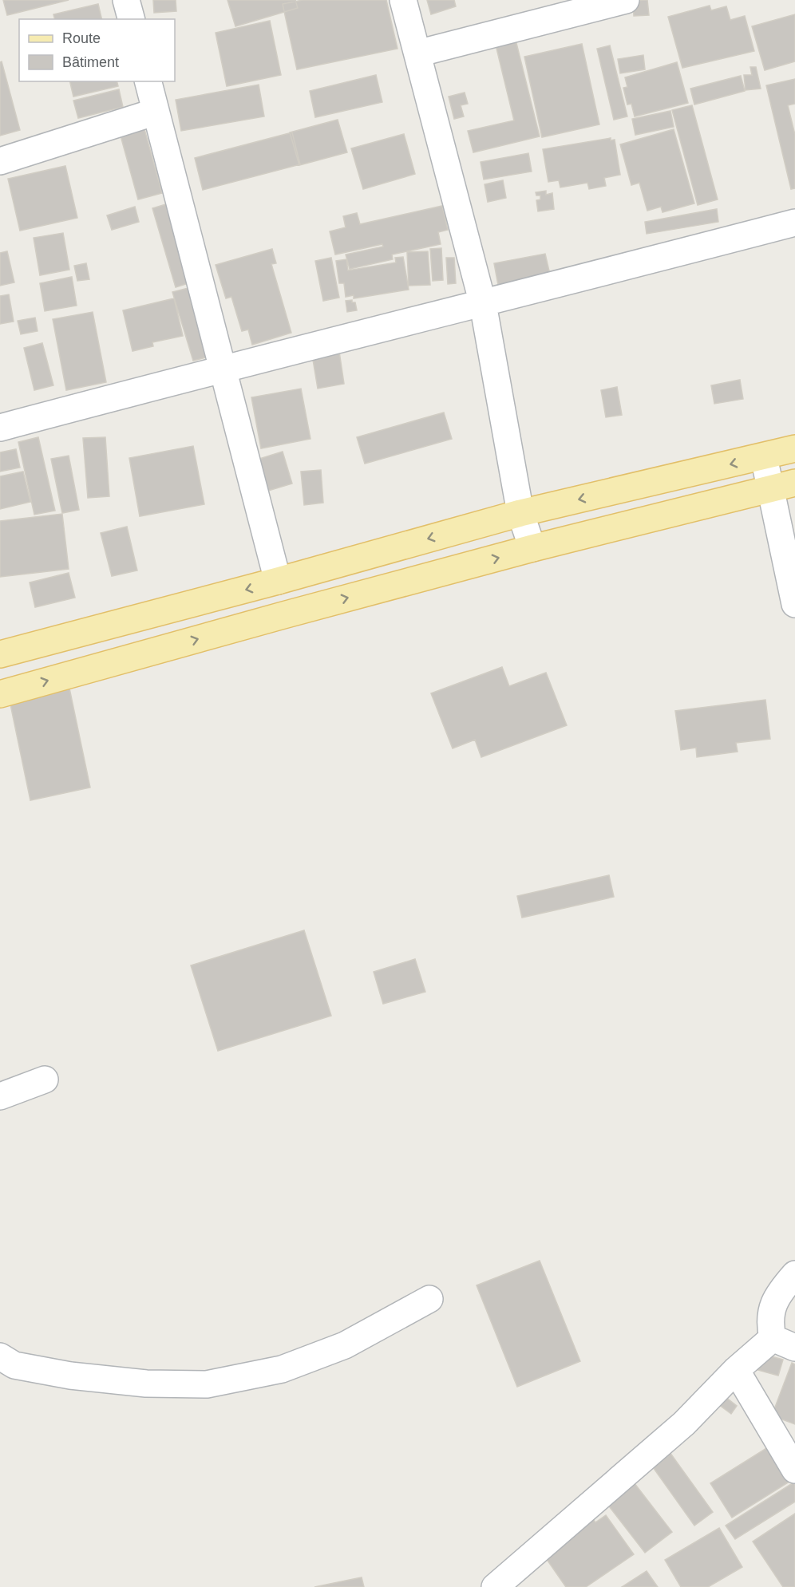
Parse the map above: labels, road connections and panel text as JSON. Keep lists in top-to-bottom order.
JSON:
{
  "legend": ["Route", "Bâtiment"]
}
